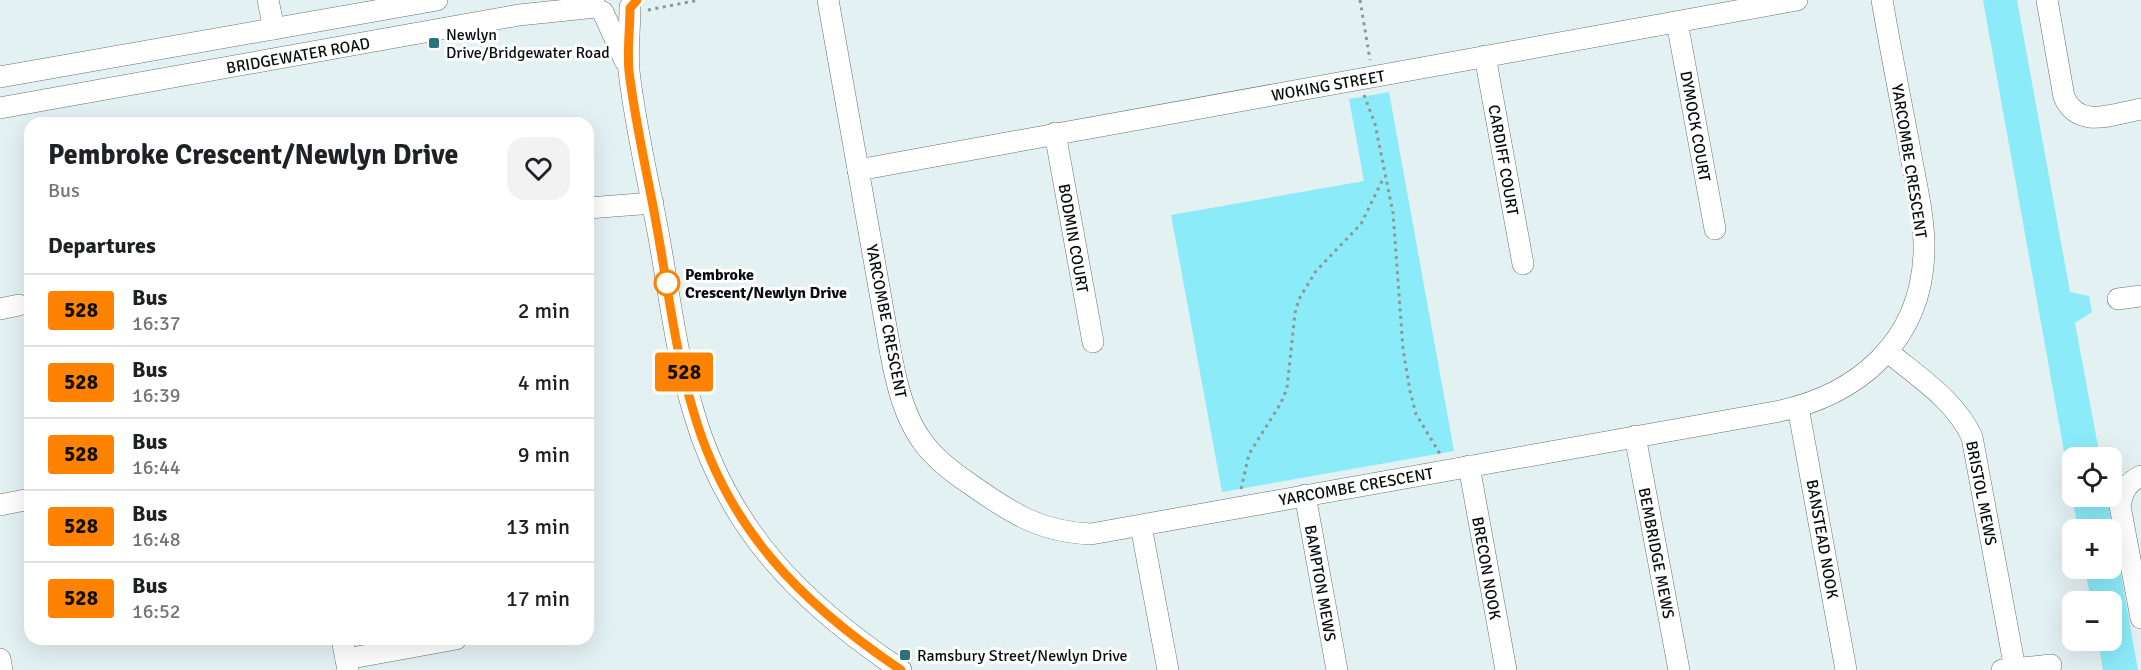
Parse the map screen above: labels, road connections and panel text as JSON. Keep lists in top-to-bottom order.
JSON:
{
  "streets": {
    "street": [
      "BRIDGEWATER ROAD",
      "WOKING STREET",
      "DYMOCK COURT",
      "CARDIFF COURT",
      "YARCOMBE CRESCENT",
      "BODMIN COURT",
      "BRISTOL MEWS",
      "BANSTEAD NOOK",
      "BEMBRIDGE MEWS",
      "BRECON NOOK",
      "BAMPTON MEWS"
    ]
  },
  "crossings": [
    ["WOKING STREET", "DYMOCK COURT"],
    ["WOKING STREET", "CARDIFF COURT"],
    ["WOKING STREET", "YARCOMBE CRESCENT"],
    ["WOKING STREET", "BODMIN COURT"],
    ["YARCOMBE CRESCENT", "BRISTOL MEWS"],
    ["YARCOMBE CRESCENT", "BANSTEAD NOOK"],
    ["YARCOMBE CRESCENT", "BEMBRIDGE MEWS"],
    ["YARCOMBE CRESCENT", "BRECON NOOK"],
    ["YARCOMBE CRESCENT", "BAMPTON MEWS"]
  ],
  "places": {
    "transit": ["Newlyn Drive/Bridgewater Road", "Ramsbury Street/Newlyn Drive"],
    "other": ["Pembroke Crescent/Newlyn Drive"]
  },
  "lines": ["bus line 528"],
  "page": {
    "on_map": "528",
    "heading": [
      ["Pembroke Crescent/Newlyn Drive", "Bus"],
      "Departures"
    ],
    "list": [
      {
        "mark": "528",
        "name": "Bus",
        "note": "16:37",
        "value": "2 min"
      },
      {
        "mark": "528",
        "name": "Bus",
        "note": "16:39",
        "value": "4 min"
      },
      {
        "mark": "528",
        "name": "Bus",
        "note": "16:44",
        "value": "9 min"
      },
      {
        "mark": "528",
        "name": "Bus",
        "note": "16:48",
        "value": "13 min"
      },
      {
        "mark": "528",
        "name": "Bus",
        "note": "16:52",
        "value": "17 min"
      }
    ],
    "map_buttons": ["+", "−"]
  }
}
